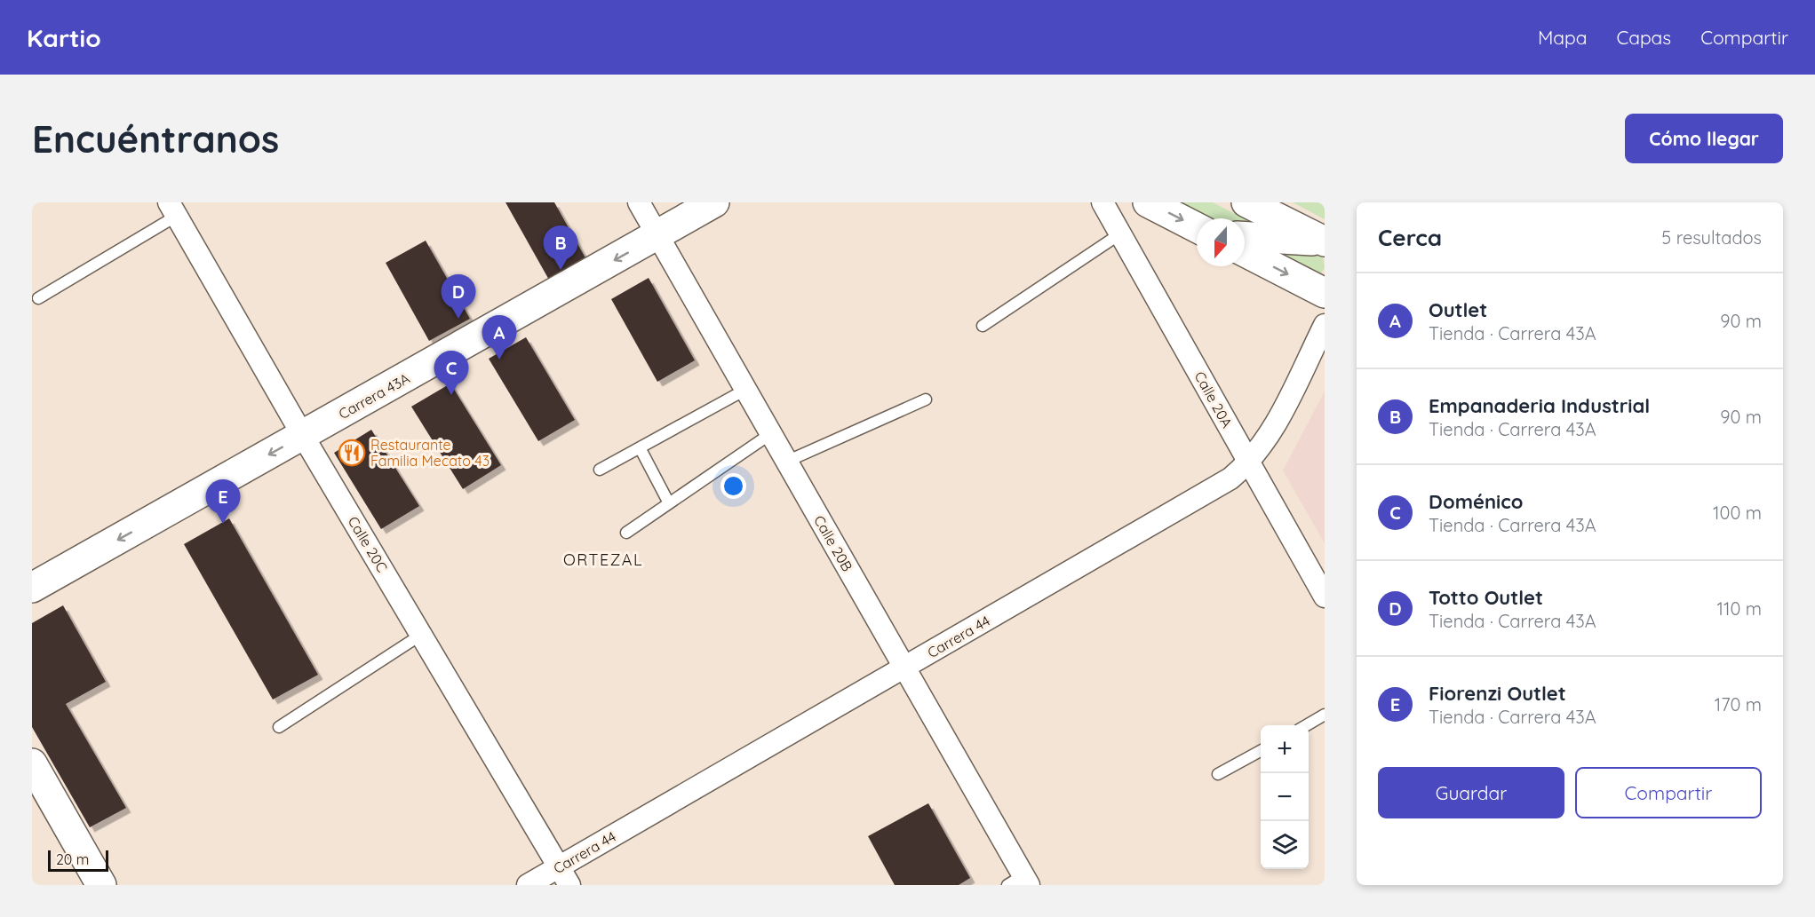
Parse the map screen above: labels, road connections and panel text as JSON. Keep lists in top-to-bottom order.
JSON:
{
  "streets": {
    "main road": ["Carrera 43A"],
    "street": [
      "Calle 20A",
      "Calle 20B",
      "Calle 20C",
      "Carrera 44"
    ]
  },
  "crossings": [
    ["Carrera 43A", "Calle 20B"],
    ["Carrera 43A", "Calle 20C"],
    ["Calle 20A", "Carrera 44"],
    ["Calle 20B", "Carrera 44"],
    ["Calle 20C", "Carrera 44"]
  ],
  "one_way": ["Carrera 43A"],
  "districts": ["ORTEZAL"],
  "places": {
    "restaurant": ["Restaurante Familia Mecato 43"]
  },
  "scale_bar": "20 m",
  "north": "bottom",
  "page": {
    "header": "Kartio",
    "nav": ["Mapa", "Capas", "Compartir"],
    "buttons": [
      "Cómo llegar",
      ["Guardar", "Compartir"]
    ],
    "title": "Encuéntranos",
    "heading": ["Cerca", "5 resultados"],
    "pins": [
      "B",
      "D",
      "A",
      "C",
      "E"
    ],
    "list": [
      {
        "mark": "A",
        "name": "Outlet",
        "note": "Tienda · Carrera 43A",
        "value": "90 m"
      },
      {
        "mark": "B",
        "name": "Empanaderia Industrial",
        "note": "Tienda · Carrera 43A",
        "value": "90 m"
      },
      {
        "mark": "C",
        "name": "Doménico",
        "note": "Tienda · Carrera 43A",
        "value": "100 m"
      },
      {
        "mark": "D",
        "name": "Totto Outlet",
        "note": "Tienda · Carrera 43A",
        "value": "110 m"
      },
      {
        "mark": "E",
        "name": "Fiorenzi Outlet",
        "note": "Tienda · Carrera 43A",
        "value": "170 m"
      }
    ],
    "map_buttons": ["+", "−"],
    "scale": "20 m"
  }
}
